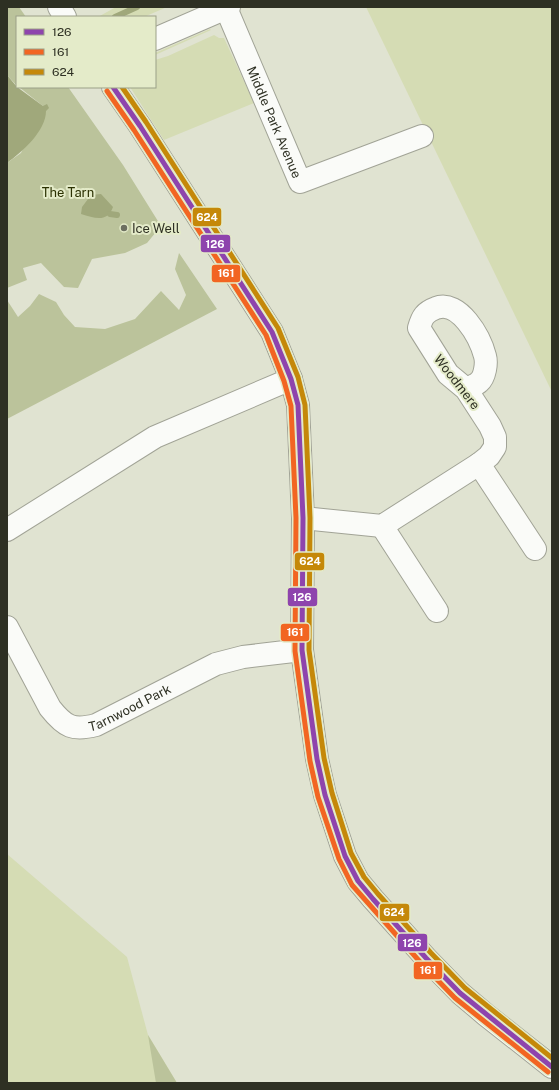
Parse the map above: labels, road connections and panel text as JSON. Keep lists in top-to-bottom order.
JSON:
{
  "streets": {
    "street": ["Middle Park Avenue", "Woodmere", "Tarnwood Park"]
  },
  "parks": ["The Tarn"],
  "places": ["Ice Well"],
  "lines": ["transit line 126", "transit line 624", "transit line 161"],
  "legend": ["126", "161", "624"]
}
